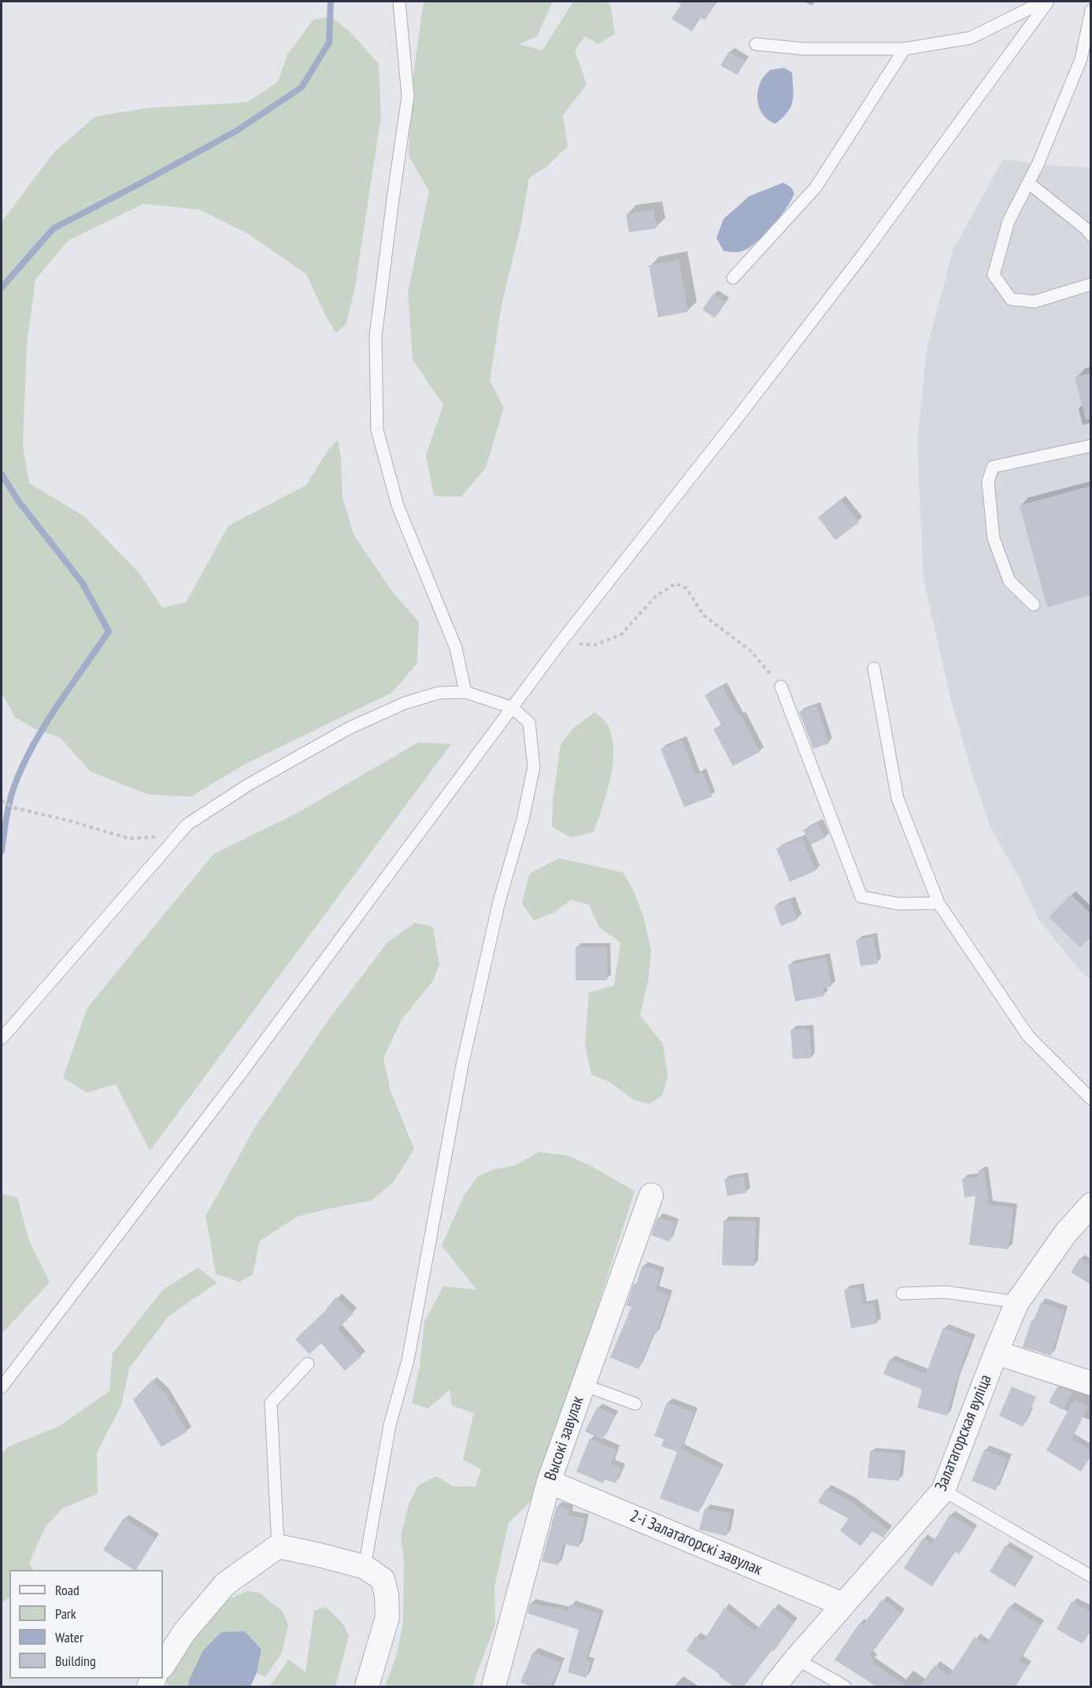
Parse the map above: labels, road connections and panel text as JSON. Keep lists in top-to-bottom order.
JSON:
{
  "streets": {
    "street": ["Залатагорская вуліца", "Высокі завулак", "2-і Залатагорскі завулак"]
  },
  "crossings": [
    ["Залатагорская вуліца", "2-і Залатагорскі завулак"],
    ["Высокі завулак", "2-і Залатагорскі завулак"]
  ],
  "legend": [
    "Road",
    "Park",
    "Water",
    "Building"
  ]
}
